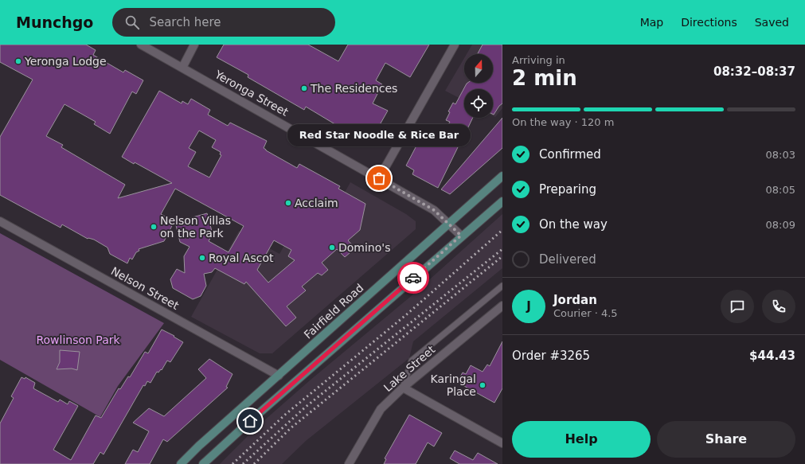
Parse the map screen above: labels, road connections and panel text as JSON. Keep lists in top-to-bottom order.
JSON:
{
  "streets": {
    "main road": ["Fairfield Road"],
    "street": ["Yeronga Street", "Nelson Street", "Lake Street"]
  },
  "crossings": [
    ["Yeronga Street", "Fairfield Road"],
    ["Nelson Street", "Fairfield Road"]
  ],
  "parks": ["Rowlinson Park"],
  "places": [
    "Yeronga Lodge",
    "The Residences",
    "Red Star Noodle & Rice Bar",
    "Acclaim",
    "Nelson Villas on the Park",
    "Domino's",
    "Royal Ascot",
    "Karingal Place"
  ],
  "north": "top",
  "page": {
    "header": "Munchgo",
    "search": "Search here",
    "nav": ["Map", "Directions", "Saved"],
    "heading": ["2 min", "Arriving in", "08:32–08:37"],
    "panel": [
      "Jordan",
      "Courier · 4.5",
      "Order #3265",
      "$44.43"
    ],
    "bar": "On the way · 120 m",
    "bubble": "Red Star Noodle & Rice Bar",
    "list": [
      ["Confirmed", "08:03"],
      ["Preparing", "08:05"],
      ["On the way", "08:09"],
      "Delivered"
    ],
    "round": "J",
    "buttons": ["Help", "Share"]
  }
}
